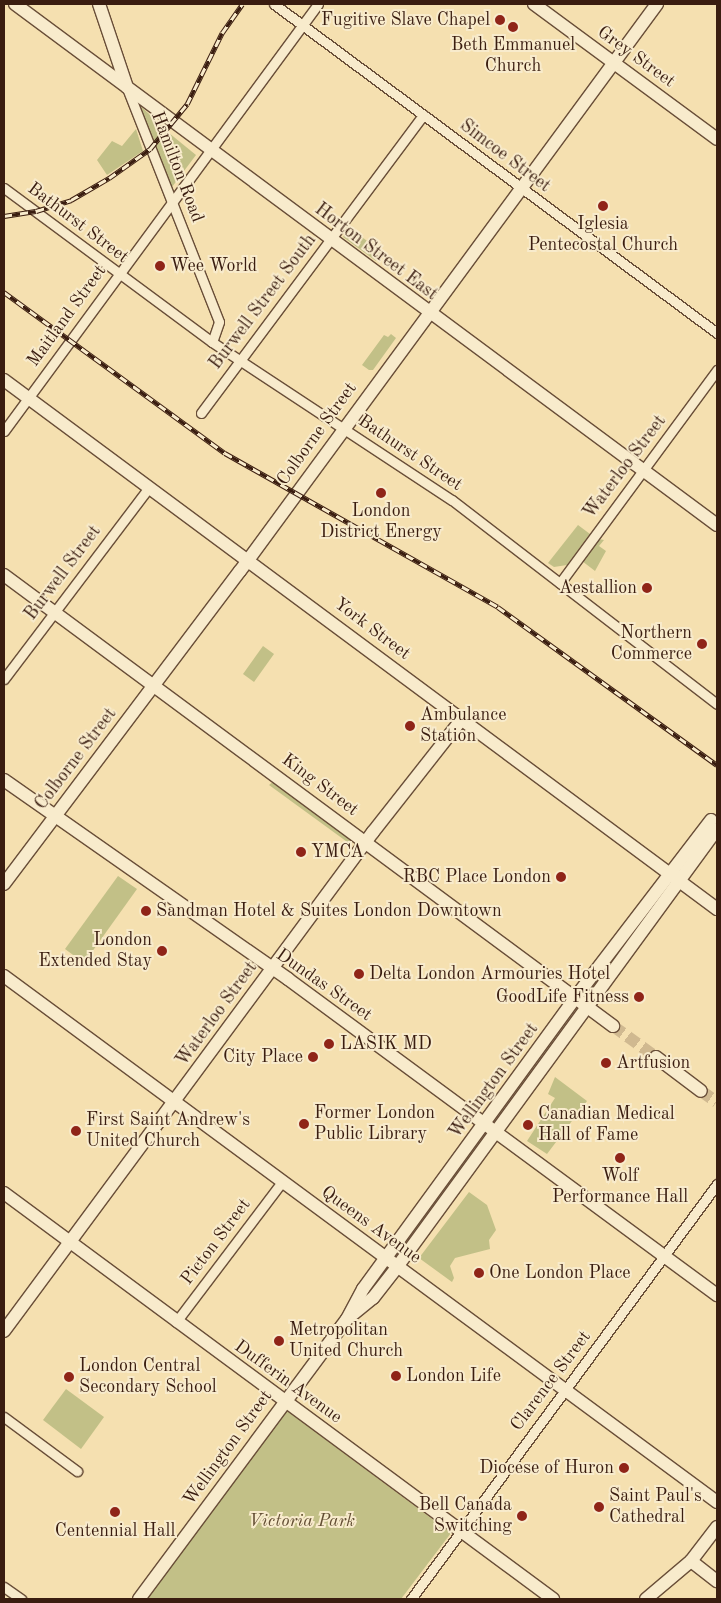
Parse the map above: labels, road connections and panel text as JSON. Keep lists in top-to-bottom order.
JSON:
{
  "streets": {
    "main road": [
      "Grey Street",
      "Hamilton Road",
      "Horton Street East",
      "Colborne Street",
      "Waterloo Street",
      "York Street",
      "King Street",
      "Dundas Street",
      "Wellington Street",
      "Queens Avenue",
      "Dufferin Avenue"
    ],
    "street": [
      "Simcoe Street",
      "Bathurst Street",
      "Burwell Street South",
      "Maitland Street",
      "Burwell Street",
      "Picton Street",
      "Clarence Street"
    ]
  },
  "crossings": [
    ["Grey Street", "Colborne Street"],
    ["Simcoe Street", "Burwell Street South"],
    ["Simcoe Street", "Maitland Street"],
    ["Simcoe Street", "Colborne Street"],
    ["Hamilton Road", "Bathurst Street"],
    ["Hamilton Road", "Horton Street East"],
    ["Hamilton Road", "Maitland Street"],
    ["Bathurst Street", "Burwell Street South"],
    ["Bathurst Street", "Maitland Street"],
    ["Bathurst Street", "Colborne Street"],
    ["Bathurst Street", "Waterloo Street"],
    ["Horton Street East", "Burwell Street South"],
    ["Horton Street East", "Maitland Street"],
    ["Horton Street East", "Colborne Street"],
    ["Horton Street East", "Waterloo Street"],
    ["Maitland Street", "York Street"],
    ["Colborne Street", "York Street"],
    ["Colborne Street", "King Street"],
    ["Colborne Street", "Dundas Street"],
    ["Waterloo Street", "York Street"],
    ["Waterloo Street", "King Street"],
    ["Waterloo Street", "Dundas Street"],
    ["Waterloo Street", "Queens Avenue"],
    ["Waterloo Street", "Dufferin Avenue"],
    ["Burwell Street", "York Street"],
    ["Burwell Street", "King Street"],
    ["York Street", "Wellington Street"],
    ["King Street", "Wellington Street"],
    ["Dundas Street", "Wellington Street"],
    ["Dundas Street", "Clarence Street"],
    ["Wellington Street", "Queens Avenue"],
    ["Wellington Street", "Dufferin Avenue"],
    ["Queens Avenue", "Picton Street"],
    ["Queens Avenue", "Clarence Street"],
    ["Picton Street", "Dufferin Avenue"],
    ["Clarence Street", "Dufferin Avenue"]
  ],
  "parks": ["Victoria Park"],
  "places": [
    "Fugitive Slave Chapel",
    "Beth Emmanuel Church",
    "Iglesia Pentecostal Church",
    "Wee World",
    "London District Energy",
    "Aestallion",
    "Northern Commerce",
    "Ambulance Station",
    "YMCA",
    "RBC Place London",
    "Sandman Hotel & Suites London Downtown",
    "London Extended Stay",
    "Delta London Armouries Hotel",
    "GoodLife Fitness",
    "LASIK MD",
    "City Place",
    "Artfusion",
    "Former London Public Library",
    "Canadian Medical Hall of Fame",
    "First Saint Andrew's United Church",
    "Wolf Performance Hall",
    "One London Place",
    "Metropolitan United Church",
    "London Life",
    "London Central Secondary School",
    "Diocese of Huron",
    "Saint Paul's Cathedral",
    "Centennial Hall",
    "Bell Canada Switching"
  ]
}
